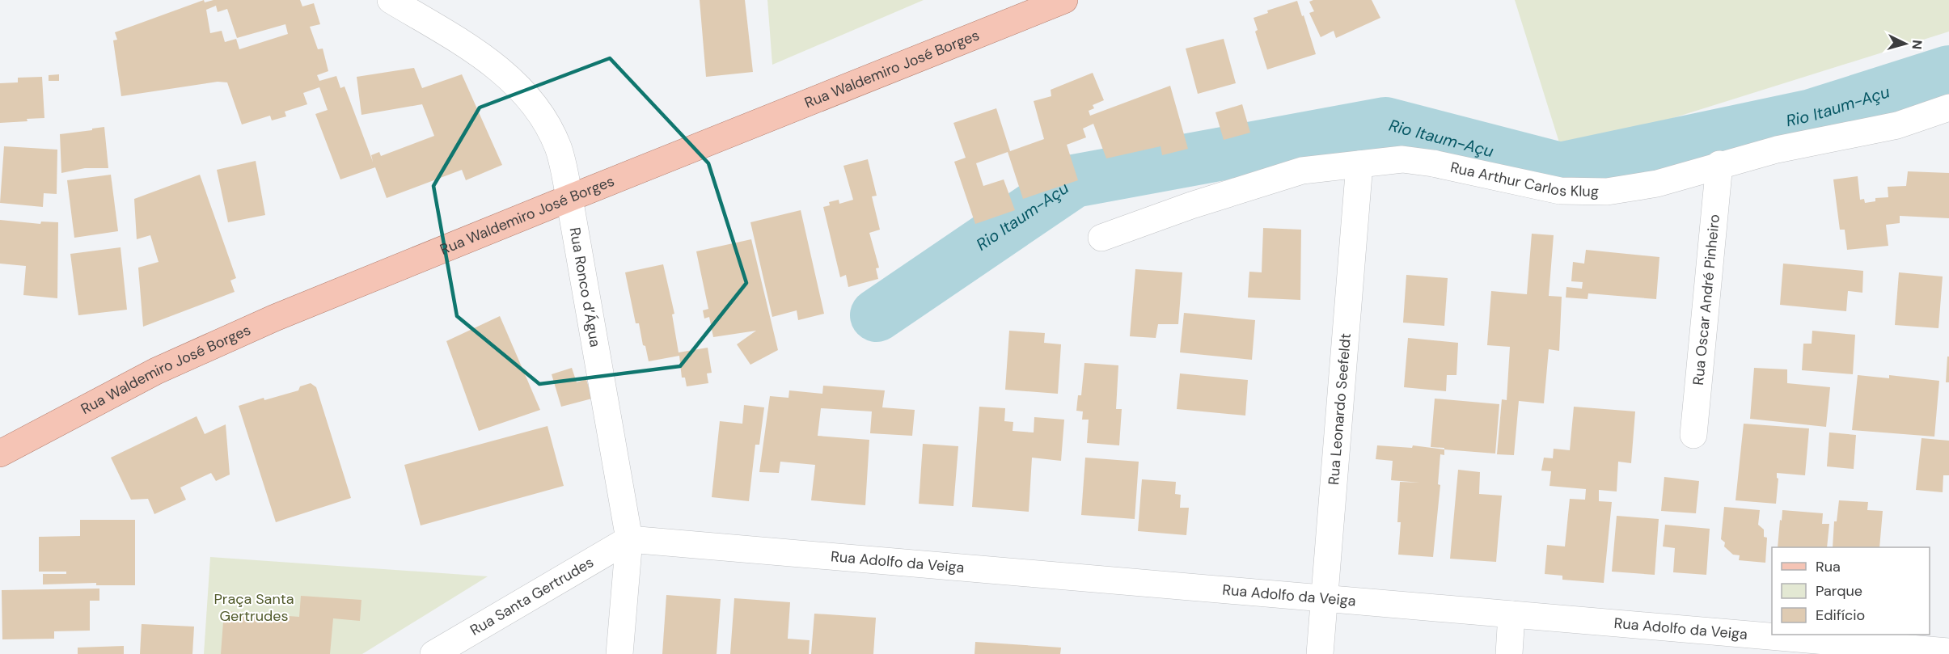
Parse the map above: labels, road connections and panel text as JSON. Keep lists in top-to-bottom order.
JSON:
{
  "streets": {
    "main road": ["Rua Waldemiro José Borges"],
    "street": [
      "Rua Arthur Carlos Klug",
      "Rua Ronco d’Água",
      "Rua Oscar André Pinheiro",
      "Rua Leonardo Seefeldt",
      "Rua Adolfo da Veiga",
      "Rua Santa Gertrudes"
    ]
  },
  "crossings": [
    ["Rua Waldemiro José Borges", "Rua Ronco d’Água"],
    ["Rua Arthur Carlos Klug", "Rua Oscar André Pinheiro"],
    ["Rua Arthur Carlos Klug", "Rua Leonardo Seefeldt"],
    ["Rua Ronco d’Água", "Rua Adolfo da Veiga"],
    ["Rua Ronco d’Água", "Rua Santa Gertrudes"],
    ["Rua Leonardo Seefeldt", "Rua Adolfo da Veiga"],
    ["Rua Adolfo da Veiga", "Rua Santa Gertrudes"]
  ],
  "water": ["Rio Itaum-Açu"],
  "parks": ["Praça Santa Gertrudes"],
  "legend": ["Rua", "Parque", "Edifício"],
  "north": "right"
}
